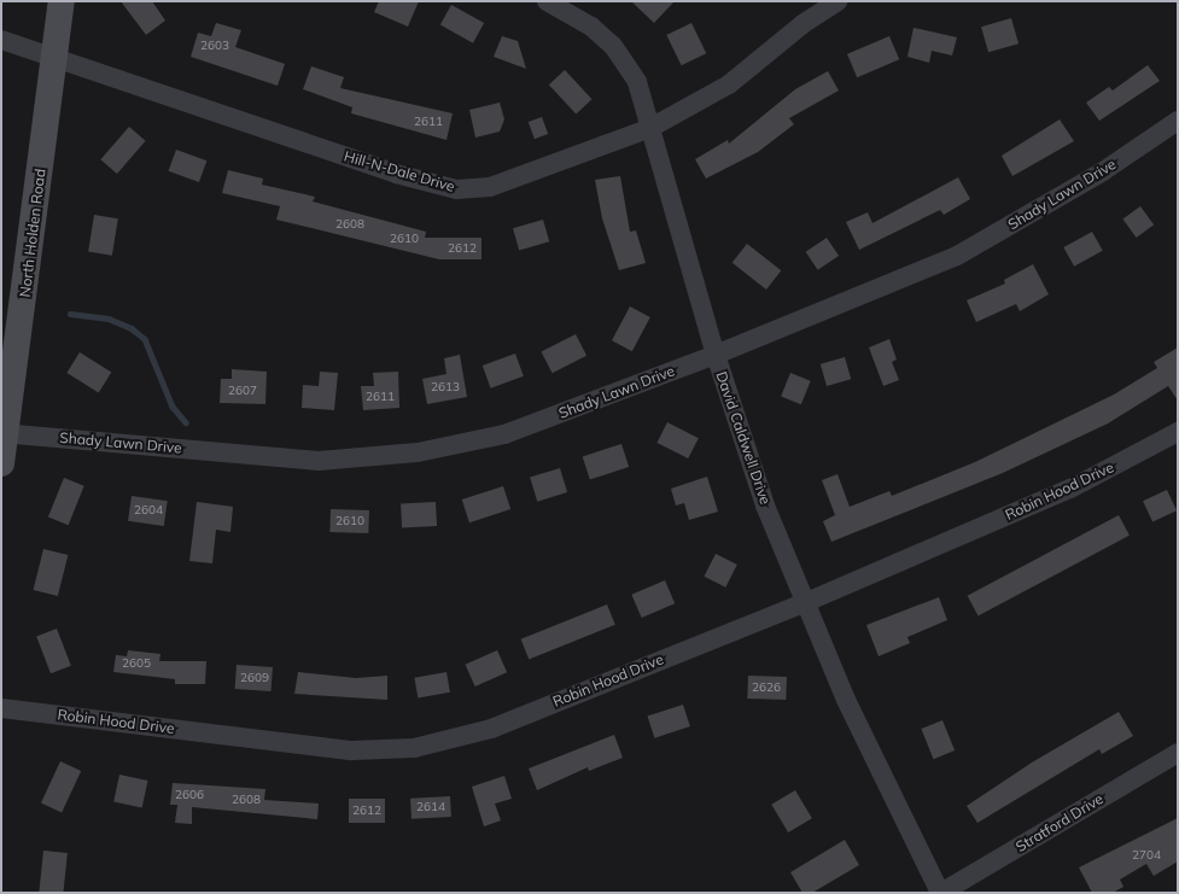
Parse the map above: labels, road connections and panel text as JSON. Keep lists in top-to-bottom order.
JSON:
{
  "streets": {
    "main road": ["North Holden Road"],
    "street": [
      "Hill-N-Dale Drive",
      "Shady Lawn Drive",
      "David Caldwell Drive",
      "Robin Hood Drive",
      "Stratford Drive"
    ]
  },
  "crossings": [
    ["Hill-N-Dale Drive", "North Holden Road"],
    ["Hill-N-Dale Drive", "David Caldwell Drive"],
    ["Shady Lawn Drive", "North Holden Road"],
    ["Shady Lawn Drive", "David Caldwell Drive"],
    ["David Caldwell Drive", "Robin Hood Drive"],
    ["David Caldwell Drive", "Stratford Drive"]
  ],
  "house_numbers": [
    "2603",
    "2611",
    "2608",
    "2610",
    "2612",
    "2613",
    "2607",
    "2611",
    "2604",
    "2610",
    "2605",
    "2609",
    "2626",
    "2606",
    "2608",
    "2614",
    "2612",
    "2704"
  ]
}
